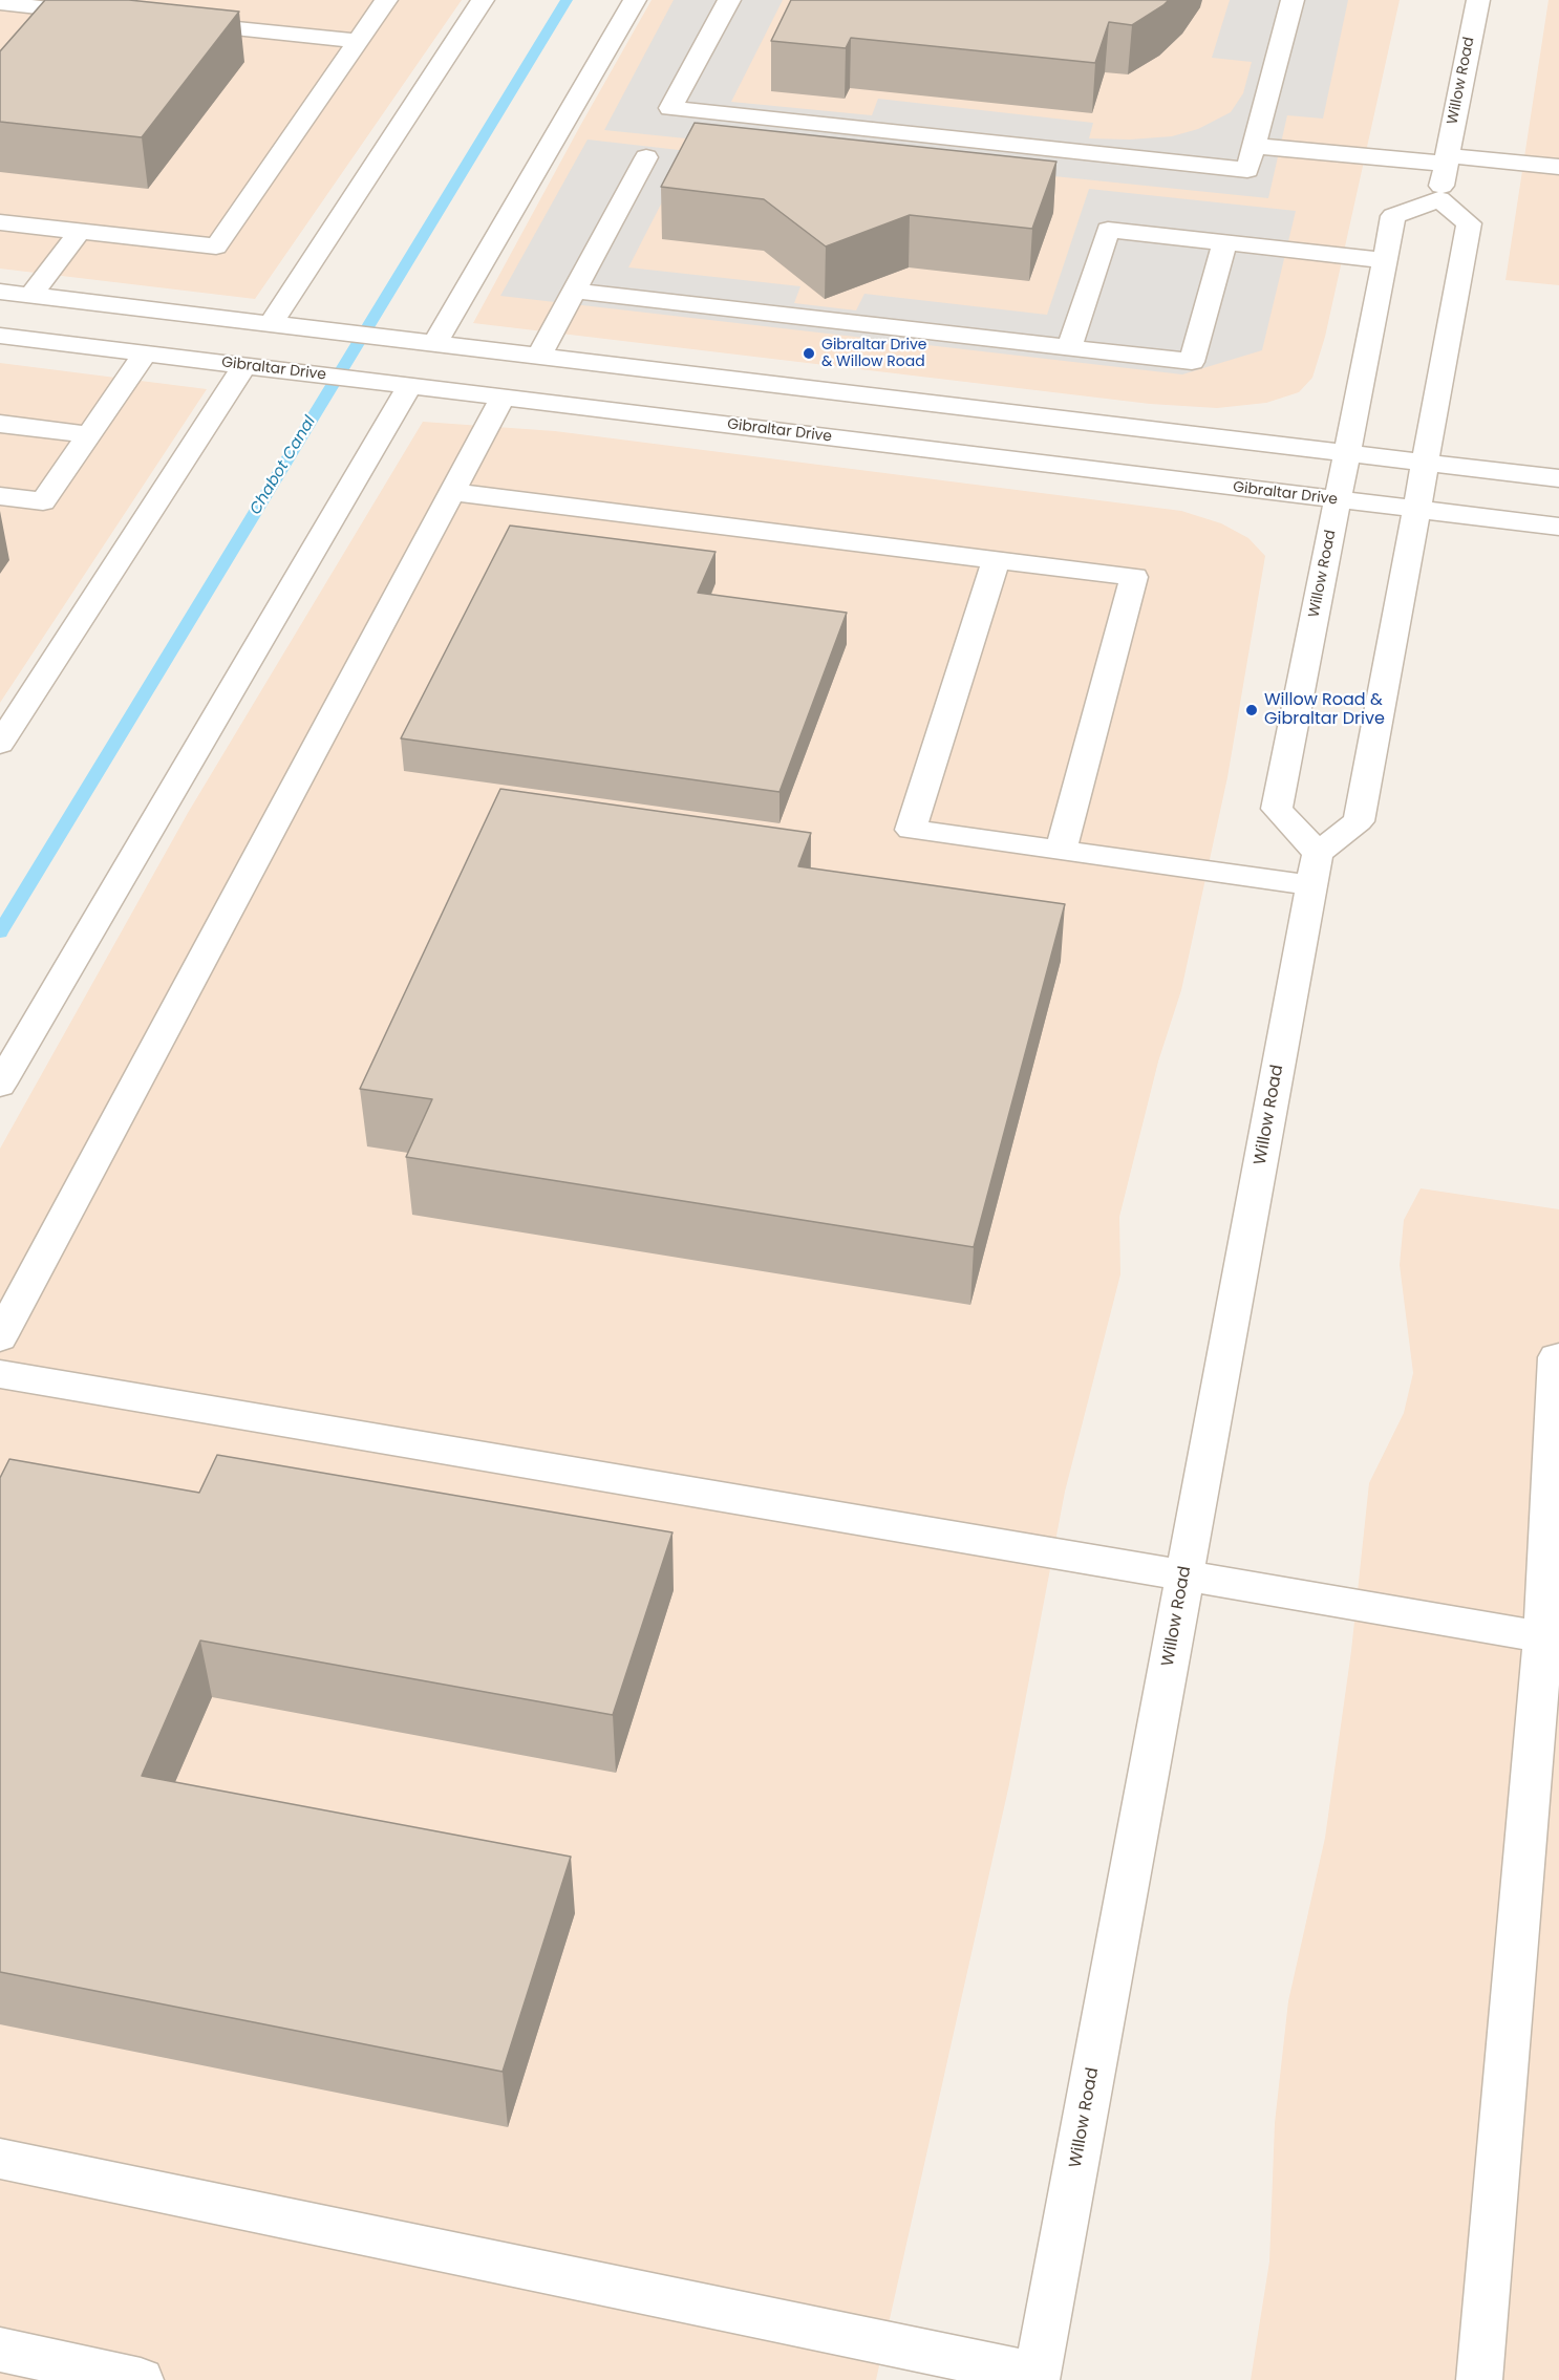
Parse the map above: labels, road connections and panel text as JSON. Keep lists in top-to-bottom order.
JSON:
{
  "streets": {
    "street": ["Willow Road", "Gibraltar Drive"]
  },
  "crossings": [
    ["Willow Road", "Gibraltar Drive"]
  ],
  "water": ["Chabot Canal"],
  "places": ["Gibraltar Drive & Willow Road", "Willow Road & Gibraltar Drive"]
}
